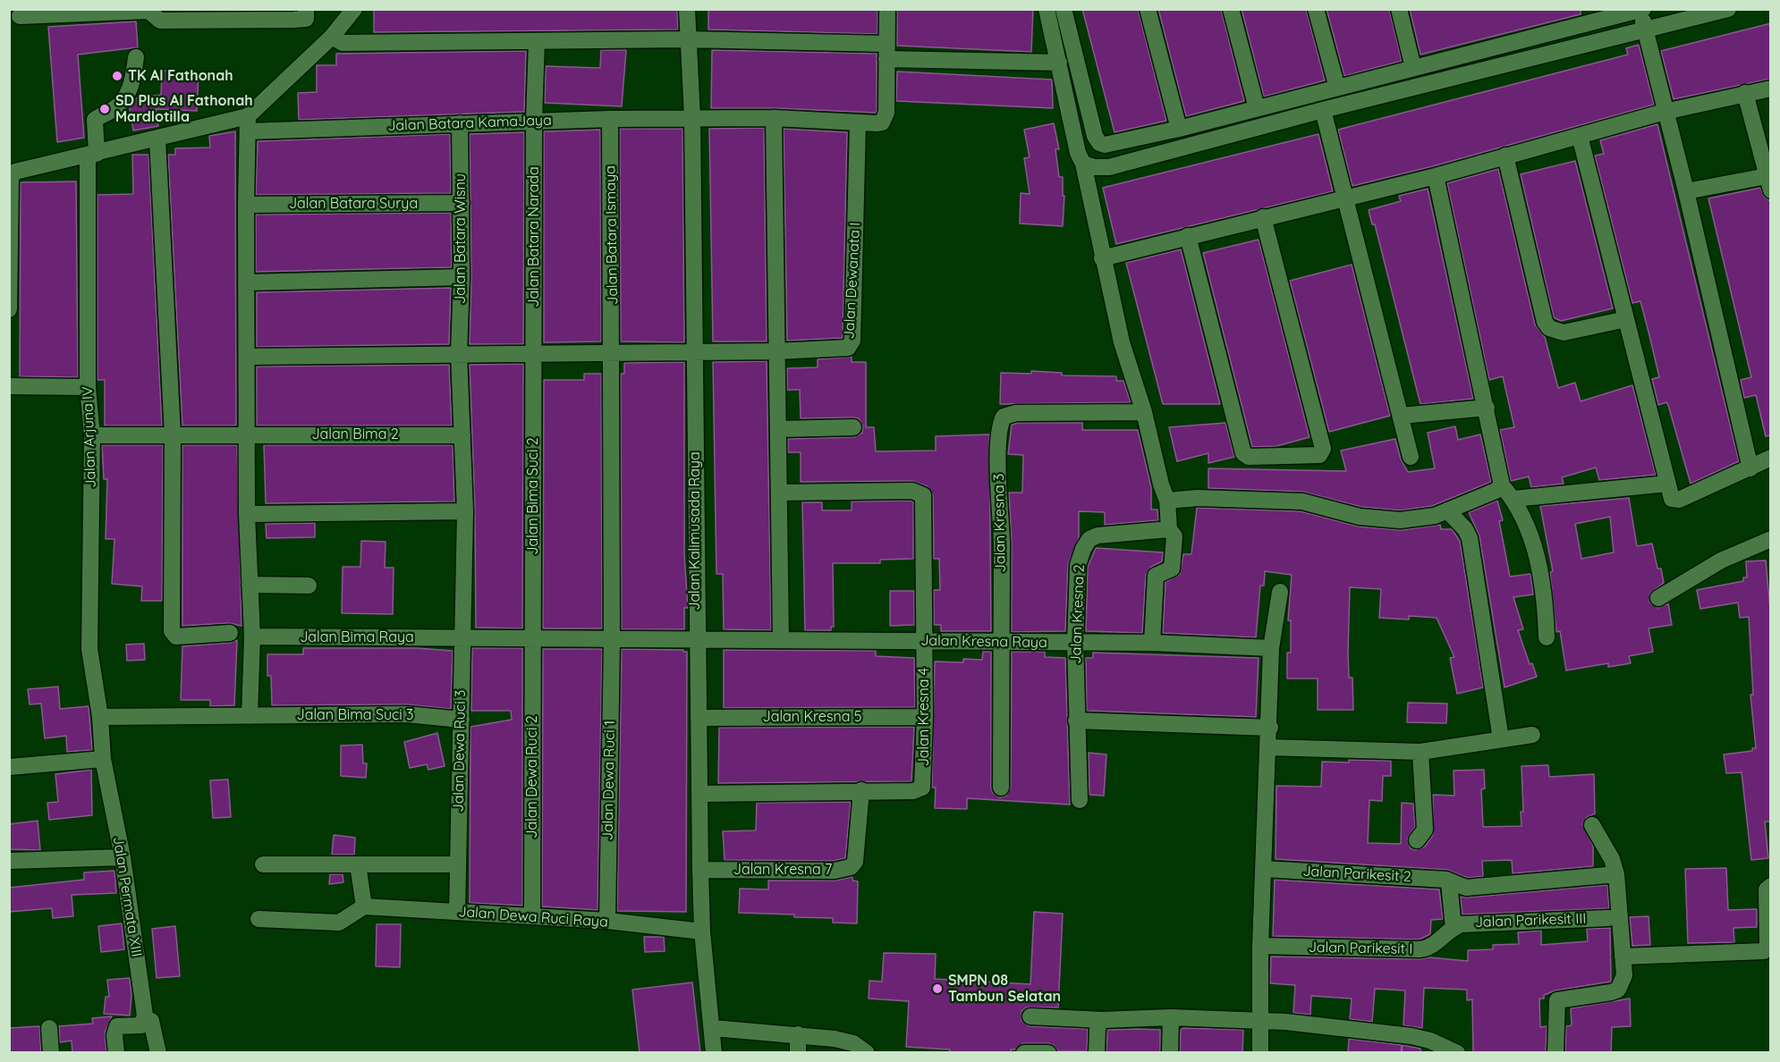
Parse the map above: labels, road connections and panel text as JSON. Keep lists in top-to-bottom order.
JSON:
{
  "streets": {
    "street": [
      "Jalan Batara KamaJaya",
      "Jalan Batara Surya",
      "Jalan Batara Ismaya",
      "Jalan Batara Narada",
      "Jalan Batara Wisnu",
      "Jalan Dewanata I",
      "Jalan Bima 2",
      "Jalan Arjuna IV",
      "Jalan Bima Suci 2",
      "Jalan Kresna 3",
      "Jalan Kalimusada Raya",
      "Jalan Kresna 2",
      "Jalan Bima Raya",
      "Jalan Kresna Raya",
      "Jalan Bima Suci 3",
      "Jalan Kresna 5",
      "Jalan Kresna 4",
      "Jalan Dewa Ruci 3",
      "Jalan Dewa Ruci 2",
      "Jalan Dewa Ruci 1",
      "Jalan Kresna 7",
      "Jalan Parikesit 2",
      "Jalan Permata XIII",
      "Jalan Dewa Ruci Raya",
      "Jalan Parikesit III",
      "Jalan Parikesit I"
    ]
  },
  "crossings": [
    ["Jalan Batara KamaJaya", "Jalan Batara Ismaya"],
    ["Jalan Batara KamaJaya", "Jalan Batara Narada"],
    ["Jalan Batara KamaJaya", "Jalan Batara Wisnu"],
    ["Jalan Batara KamaJaya", "Jalan Dewanata I"],
    ["Jalan Batara KamaJaya", "Jalan Arjuna IV"],
    ["Jalan Batara KamaJaya", "Jalan Kalimusada Raya"],
    ["Jalan Batara Surya", "Jalan Batara Wisnu"],
    ["Jalan Batara Ismaya", "Jalan Dewanata I"],
    ["Jalan Batara Ismaya", "Jalan Bima Raya"],
    ["Jalan Batara Ismaya", "Jalan Kresna Raya"],
    ["Jalan Batara Ismaya", "Jalan Dewa Ruci 1"],
    ["Jalan Batara Narada", "Jalan Dewanata I"],
    ["Jalan Batara Narada", "Jalan Bima Suci 2"],
    ["Jalan Batara Wisnu", "Jalan Dewanata I"],
    ["Jalan Batara Wisnu", "Jalan Bima 2"],
    ["Jalan Batara Wisnu", "Jalan Dewa Ruci 3"],
    ["Jalan Dewanata I", "Jalan Bima Suci 2"],
    ["Jalan Dewanata I", "Jalan Kalimusada Raya"],
    ["Jalan Bima 2", "Jalan Arjuna IV"],
    ["Jalan Arjuna IV", "Jalan Bima Suci 3"],
    ["Jalan Arjuna IV", "Jalan Permata XIII"],
    ["Jalan Bima Suci 2", "Jalan Bima Raya"],
    ["Jalan Bima Suci 2", "Jalan Dewa Ruci 2"],
    ["Jalan Kresna 3", "Jalan Kresna Raya"],
    ["Jalan Kalimusada Raya", "Jalan Kresna Raya"],
    ["Jalan Kalimusada Raya", "Jalan Kresna 5"],
    ["Jalan Kalimusada Raya", "Jalan Kresna 7"],
    ["Jalan Kalimusada Raya", "Jalan Dewa Ruci Raya"],
    ["Jalan Kresna 2", "Jalan Kresna Raya"],
    ["Jalan Bima Raya", "Jalan Kresna Raya"],
    ["Jalan Bima Raya", "Jalan Dewa Ruci 3"],
    ["Jalan Bima Raya", "Jalan Dewa Ruci 2"],
    ["Jalan Bima Raya", "Jalan Dewa Ruci 1"],
    ["Jalan Kresna Raya", "Jalan Kresna 4"],
    ["Jalan Kresna Raya", "Jalan Dewa Ruci 1"],
    ["Jalan Bima Suci 3", "Jalan Dewa Ruci 3"],
    ["Jalan Bima Suci 3", "Jalan Permata XIII"],
    ["Jalan Kresna 5", "Jalan Kresna 4"],
    ["Jalan Kresna 4", "Jalan Kresna 7"],
    ["Jalan Dewa Ruci 3", "Jalan Dewa Ruci Raya"],
    ["Jalan Dewa Ruci 2", "Jalan Dewa Ruci Raya"],
    ["Jalan Dewa Ruci 1", "Jalan Dewa Ruci Raya"],
    ["Jalan Parikesit III", "Jalan Parikesit I"]
  ],
  "places": ["TK Al Fathonah", "SD Plus Al Fathonah Mardlotilla", "SMPN 08 Tambun Selatan"]
}
